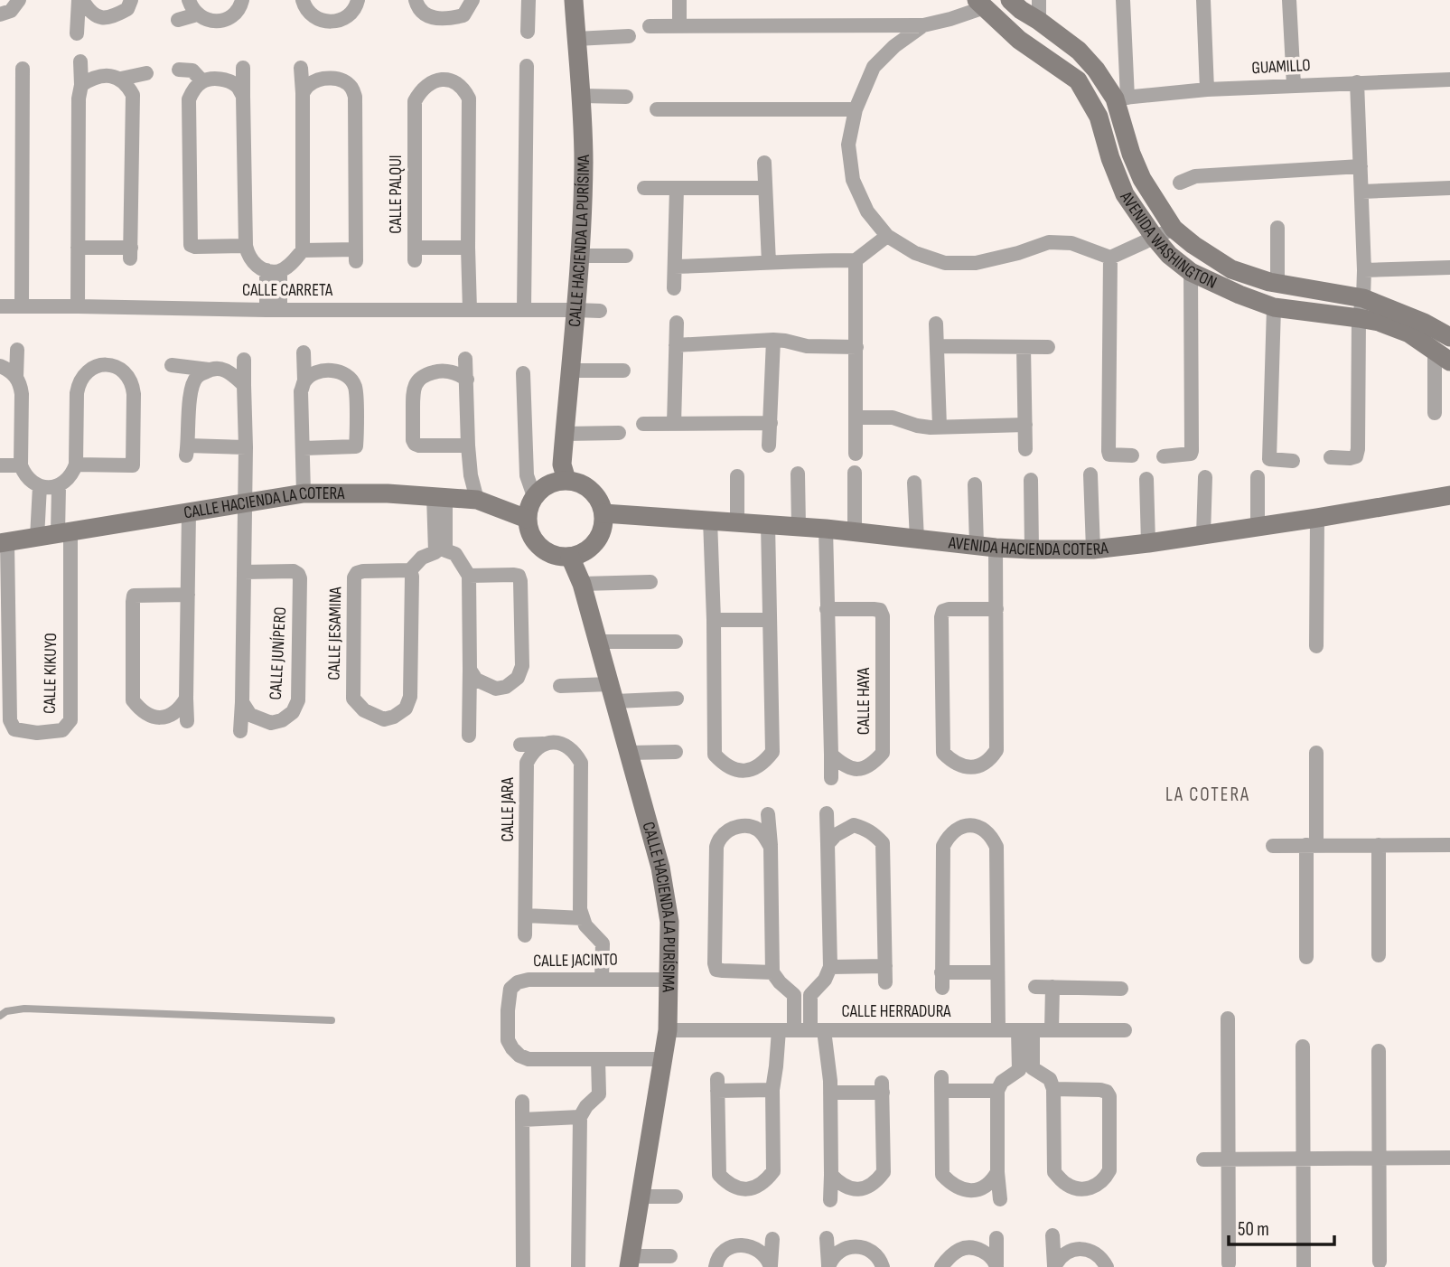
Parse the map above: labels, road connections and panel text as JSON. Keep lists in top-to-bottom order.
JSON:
{
  "streets": {
    "street": [
      "GUAMILLO",
      "CALLE PALQUI",
      "AVENIDA WASHINGTON",
      "CALLE HACIENDA LA PURÍSIMA",
      "CALLE CARRETA",
      "CALLE HACIENDA LA COTERA",
      "AVENIDA HACIENDA COTERA",
      "CALLE JESAMINA",
      "CALLE JUNÍPERO",
      "CALLE KIKUYO",
      "CALLE HAYA",
      "CALLE JARA",
      "CALLE JACINTO",
      "CALLE HERRADURA"
    ]
  },
  "crossings": [
    ["GUAMILLO", "AVENIDA WASHINGTON"],
    ["CALLE HACIENDA LA PURÍSIMA", "CALLE CARRETA"],
    ["CALLE HACIENDA LA PURÍSIMA", "CALLE HACIENDA LA COTERA"],
    ["CALLE HACIENDA LA PURÍSIMA", "AVENIDA HACIENDA COTERA"],
    ["CALLE HACIENDA LA PURÍSIMA", "CALLE JACINTO"],
    ["CALLE HACIENDA LA PURÍSIMA", "CALLE HERRADURA"],
    ["CALLE HACIENDA LA COTERA", "AVENIDA HACIENDA COTERA"],
    ["CALLE HACIENDA LA COTERA", "CALLE JUNÍPERO"],
    ["CALLE HACIENDA LA COTERA", "CALLE KIKUYO"],
    ["AVENIDA HACIENDA COTERA", "CALLE HAYA"]
  ],
  "districts": ["LA COTERA"],
  "scale_bar": "50 m"
}
